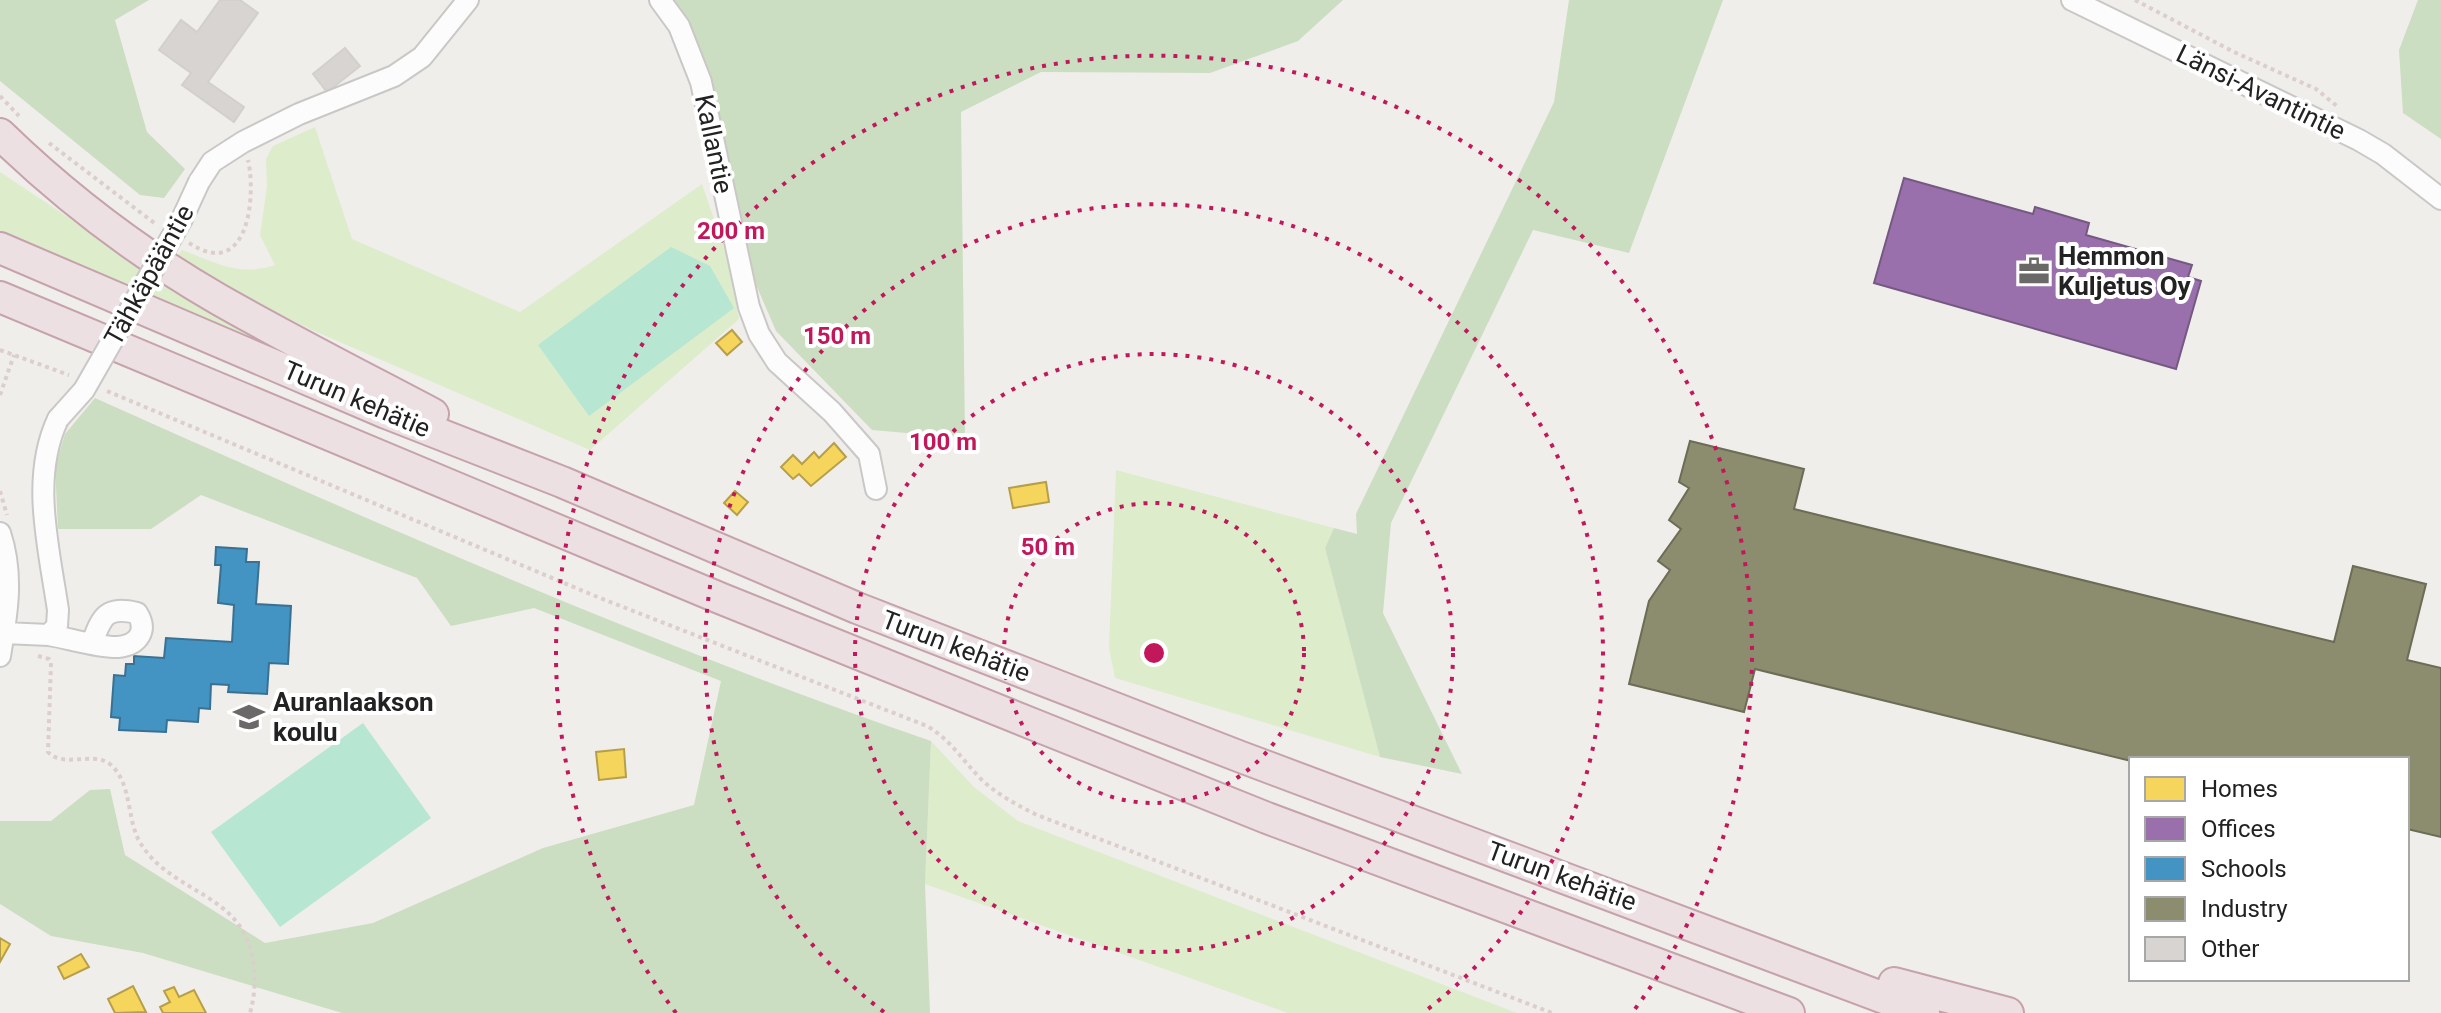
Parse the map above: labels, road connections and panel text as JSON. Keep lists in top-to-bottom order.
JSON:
{
  "streets": {
    "highway": ["Turun kehätie"],
    "street": ["Länsi-Avantintie", "Kallantie", "Tähkäpääntie"]
  },
  "places": {
    "office": ["Hemmon Kuljetus Oy"],
    "school or university": ["Auranlaakson koulu"]
  },
  "legend": [
    "Homes",
    "Offices",
    "Schools",
    "Industry",
    "Other"
  ],
  "rings": [
    "200 m",
    "150 m",
    "100 m",
    "50 m"
  ]
}
